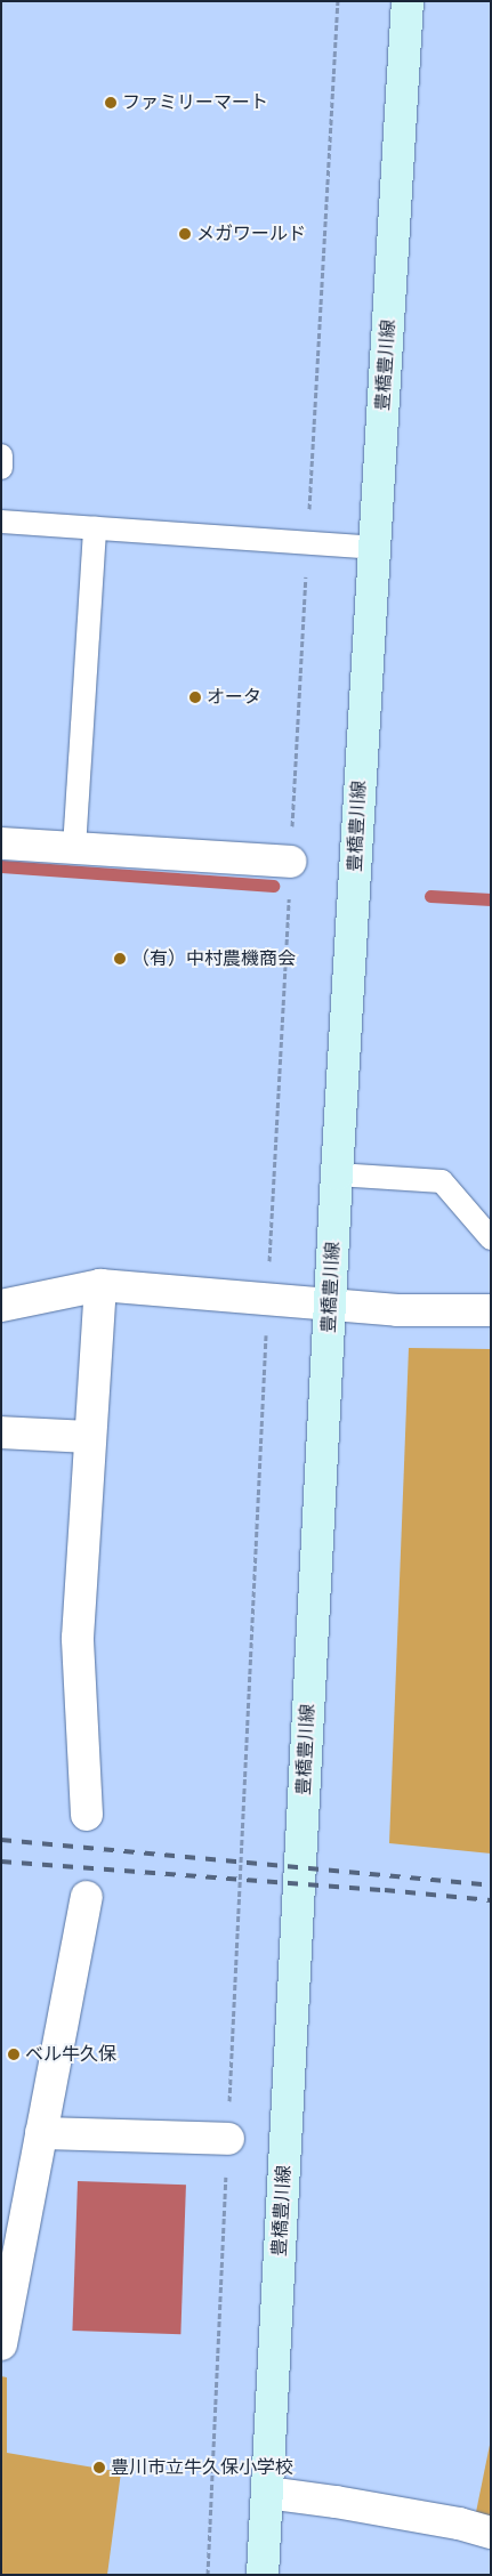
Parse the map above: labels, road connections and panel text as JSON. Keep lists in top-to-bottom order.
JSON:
{
  "streets": {
    "main road": ["豊橋豊川線"]
  },
  "places": [
    "ファミリーマート",
    "メガワールド",
    "オータ",
    "（有）中村農機商会",
    "ベル牛久保",
    "豊川市立牛久保小学校"
  ]
}
